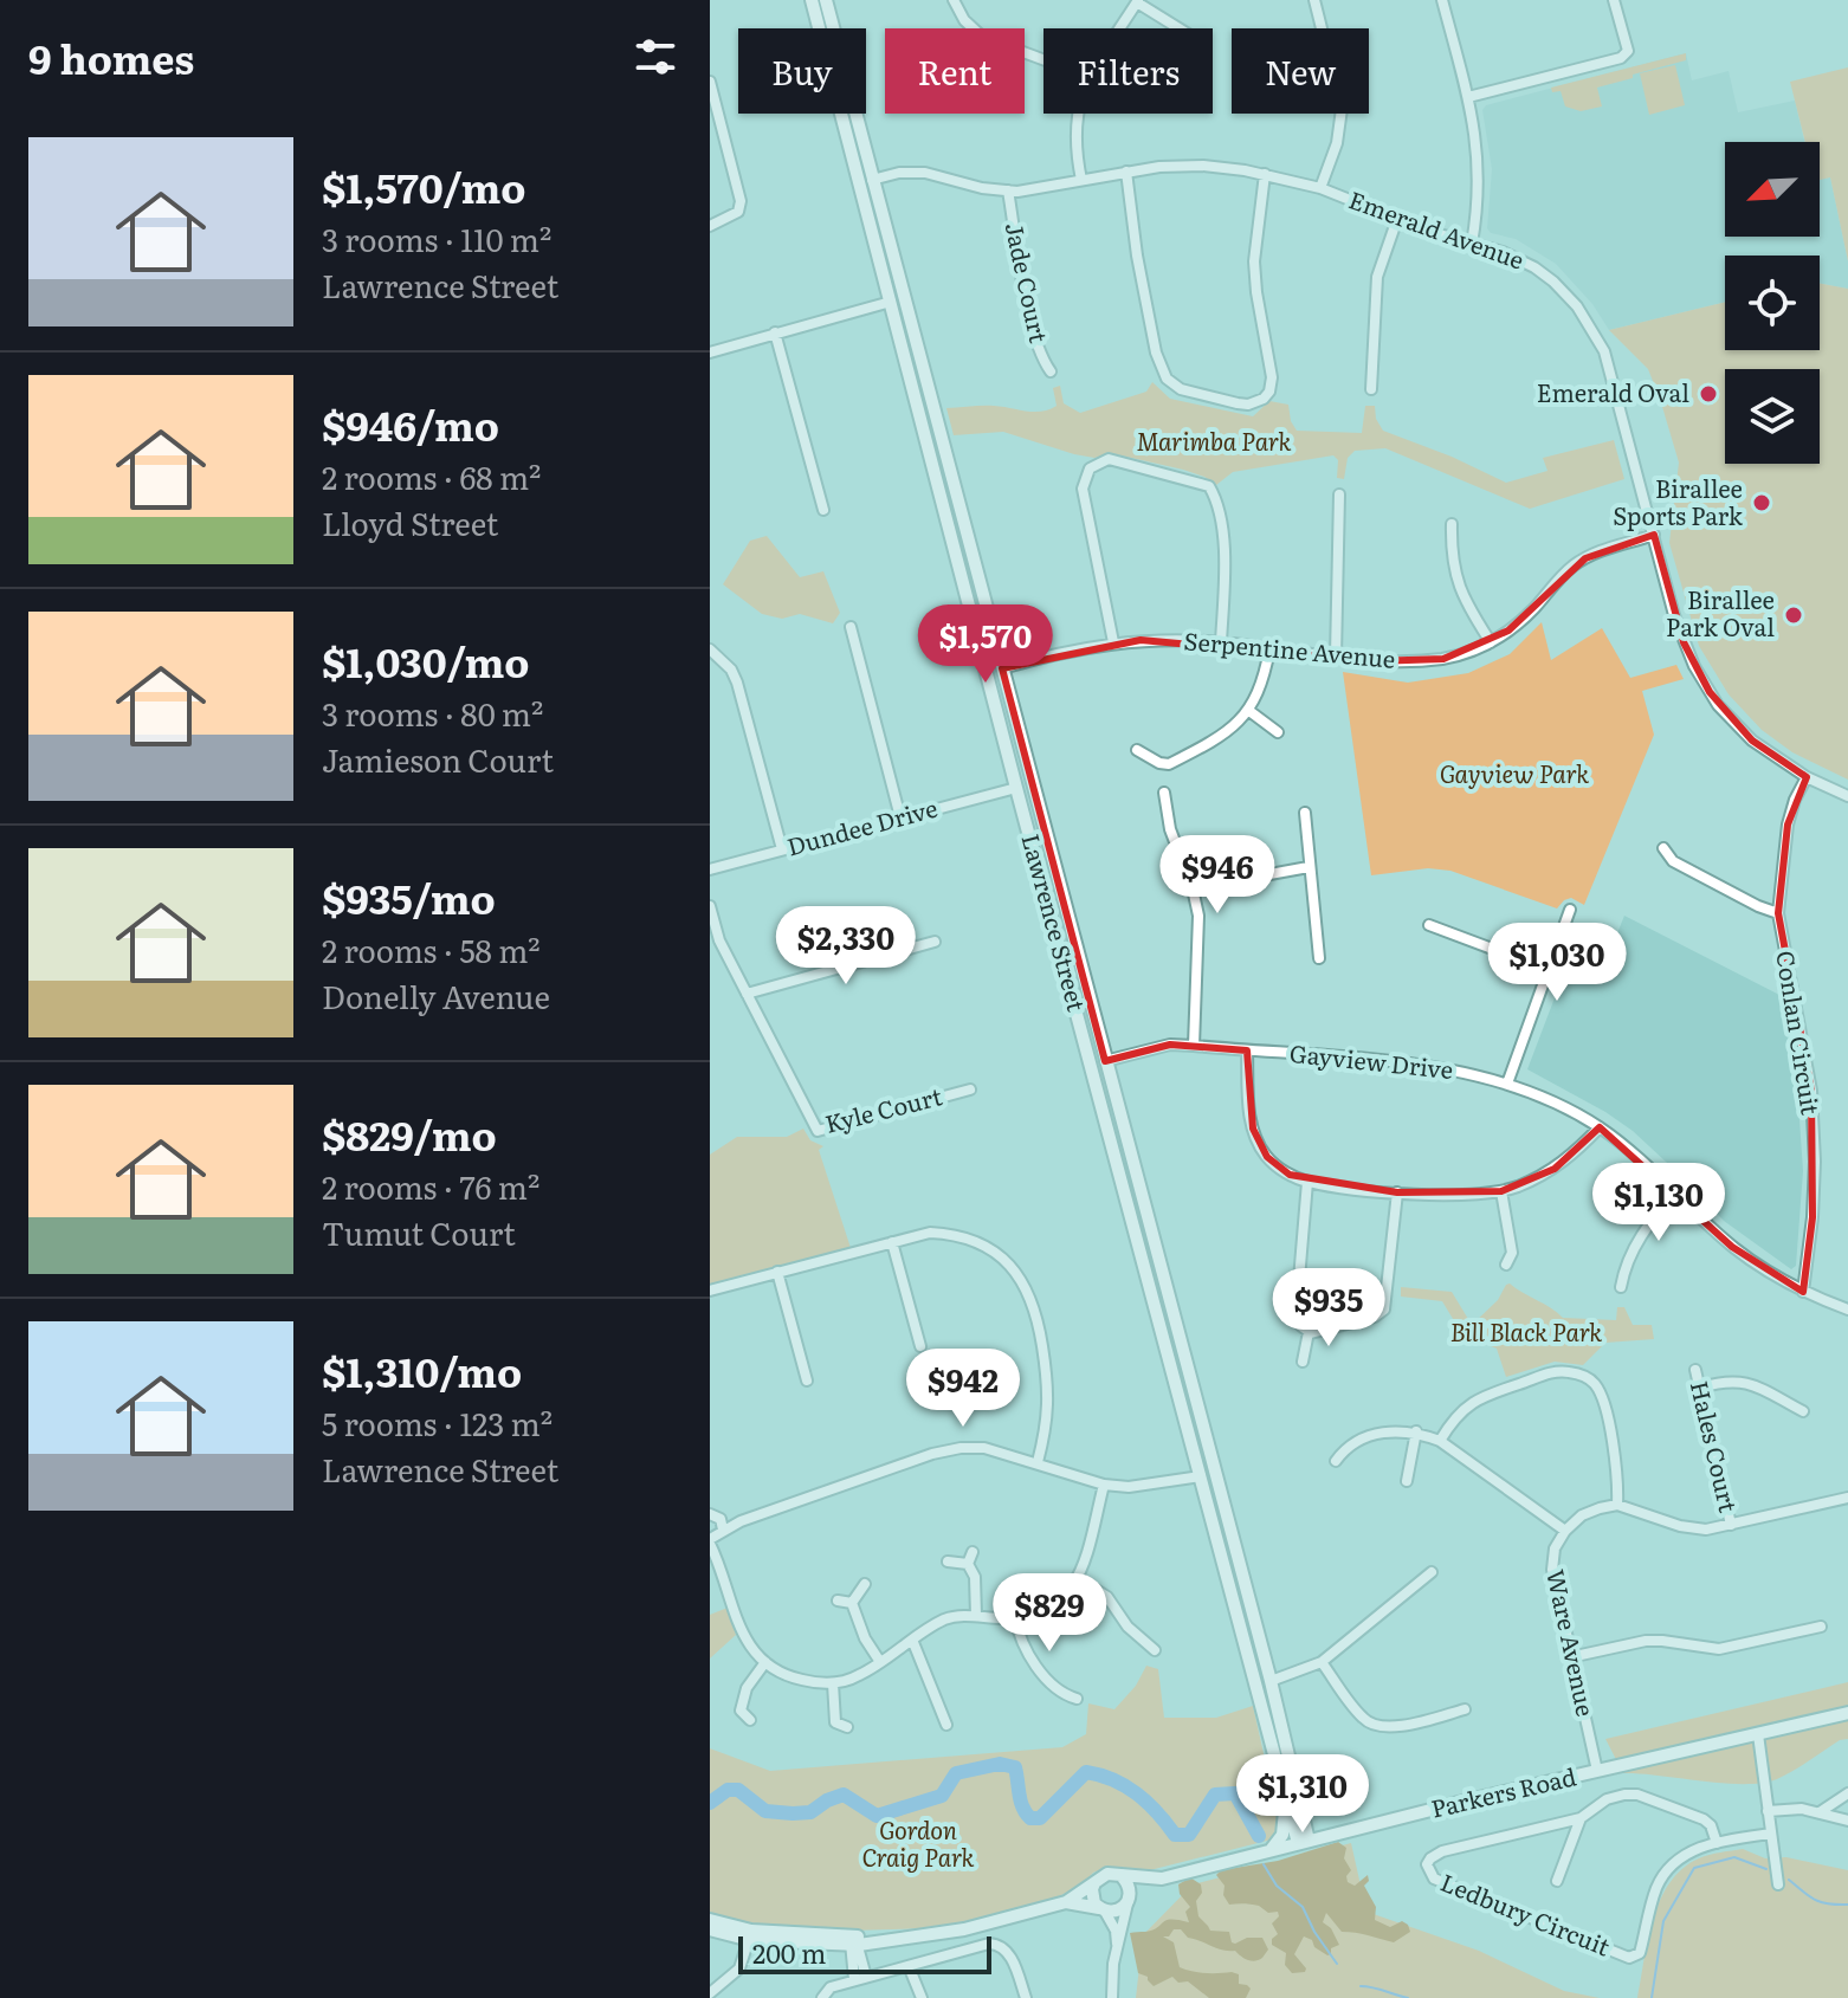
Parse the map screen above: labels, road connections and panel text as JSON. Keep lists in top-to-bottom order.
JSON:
{
  "streets": {
    "main road": ["Lawrence Street", "Parkers Road"],
    "street": [
      "Emerald Avenue",
      "Jade Court",
      "Serpentine Avenue",
      "Dundee Drive",
      "Conlan Circuit",
      "Gayview Drive",
      "Kyle Court",
      "Hales Court",
      "Ware Avenue",
      "Ledbury Circuit"
    ]
  },
  "crossings": [
    ["Emerald Avenue", "Jade Court"],
    ["Emerald Avenue", "Serpentine Avenue"],
    ["Emerald Avenue", "Lawrence Street"],
    ["Emerald Avenue", "Conlan Circuit"],
    ["Serpentine Avenue", "Lawrence Street"],
    ["Dundee Drive", "Lawrence Street"],
    ["Lawrence Street", "Gayview Drive"],
    ["Lawrence Street", "Parkers Road"],
    ["Conlan Circuit", "Gayview Drive"],
    ["Ware Avenue", "Parkers Road"]
  ],
  "parks": [
    "Marimba Park",
    "Gayview Park",
    "Bill Black Park",
    "Gordon Craig Park"
  ],
  "places": ["Emerald Oval", "Birallee Sports Park", "Birallee Park Oval"],
  "scale_bar": "200 m",
  "north": "bottom left",
  "page": {
    "heading": "9 homes",
    "chip": [
      "Buy",
      "Rent",
      "Filters",
      "New"
    ],
    "list": [
      {
        "name": "$1,570/mo",
        "note": "3 rooms · 110 m² · Lawrence Street"
      },
      {
        "name": "$946/mo",
        "note": "2 rooms · 68 m² · Lloyd Street"
      },
      {
        "name": "$1,030/mo",
        "note": "3 rooms · 80 m² · Jamieson Court"
      },
      {
        "name": "$935/mo",
        "note": "2 rooms · 58 m² · Donelly Avenue"
      },
      {
        "name": "$829/mo",
        "note": "2 rooms · 76 m² · Tumut Court"
      },
      {
        "name": "$1,310/mo",
        "note": "5 rooms · 123 m² · Lawrence Street"
      }
    ],
    "price": [
      "$1,570",
      "$946",
      "$2,330",
      "$1,030",
      "$1,130",
      "$935",
      "$942",
      "$829",
      "$1,310"
    ],
    "scale": "200 m"
  }
}
